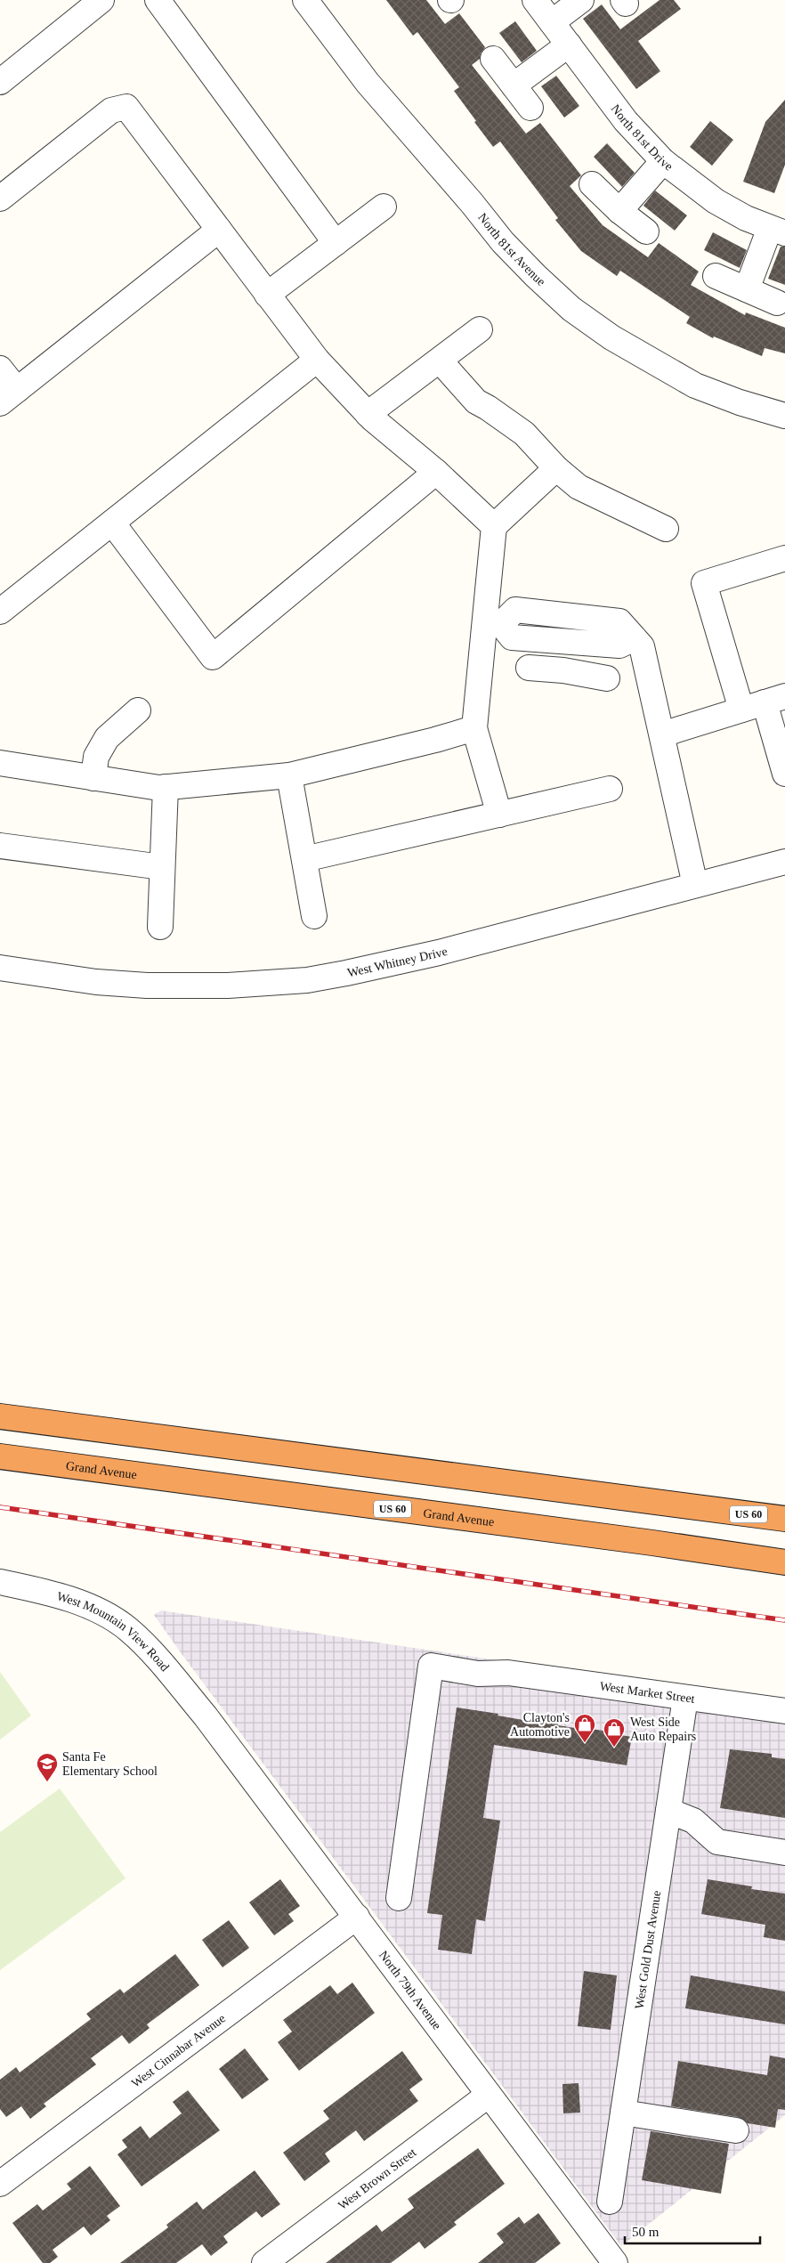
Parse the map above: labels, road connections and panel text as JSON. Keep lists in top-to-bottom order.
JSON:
{
  "streets": {
    "highway": ["Grand Avenue", "US 60"],
    "street": [
      "North 81st Drive",
      "North 81st Avenue",
      "West Whitney Drive",
      "West Mountain View Road",
      "West Market Street",
      "West Gold Dust Avenue",
      "North 79th Avenue",
      "West Cinnabar Avenue",
      "West Brown Street"
    ]
  },
  "crossings": [
    ["West Mountain View Road", "North 79th Avenue"],
    ["West Market Street", "West Gold Dust Avenue"],
    ["North 79th Avenue", "West Cinnabar Avenue"],
    ["North 79th Avenue", "West Brown Street"]
  ],
  "places": {
    "shop": ["Clayton's Automotive", "West Side Auto Repairs"],
    "school or university": ["Santa Fe Elementary School"]
  },
  "scale_bar": "50 m"
}
